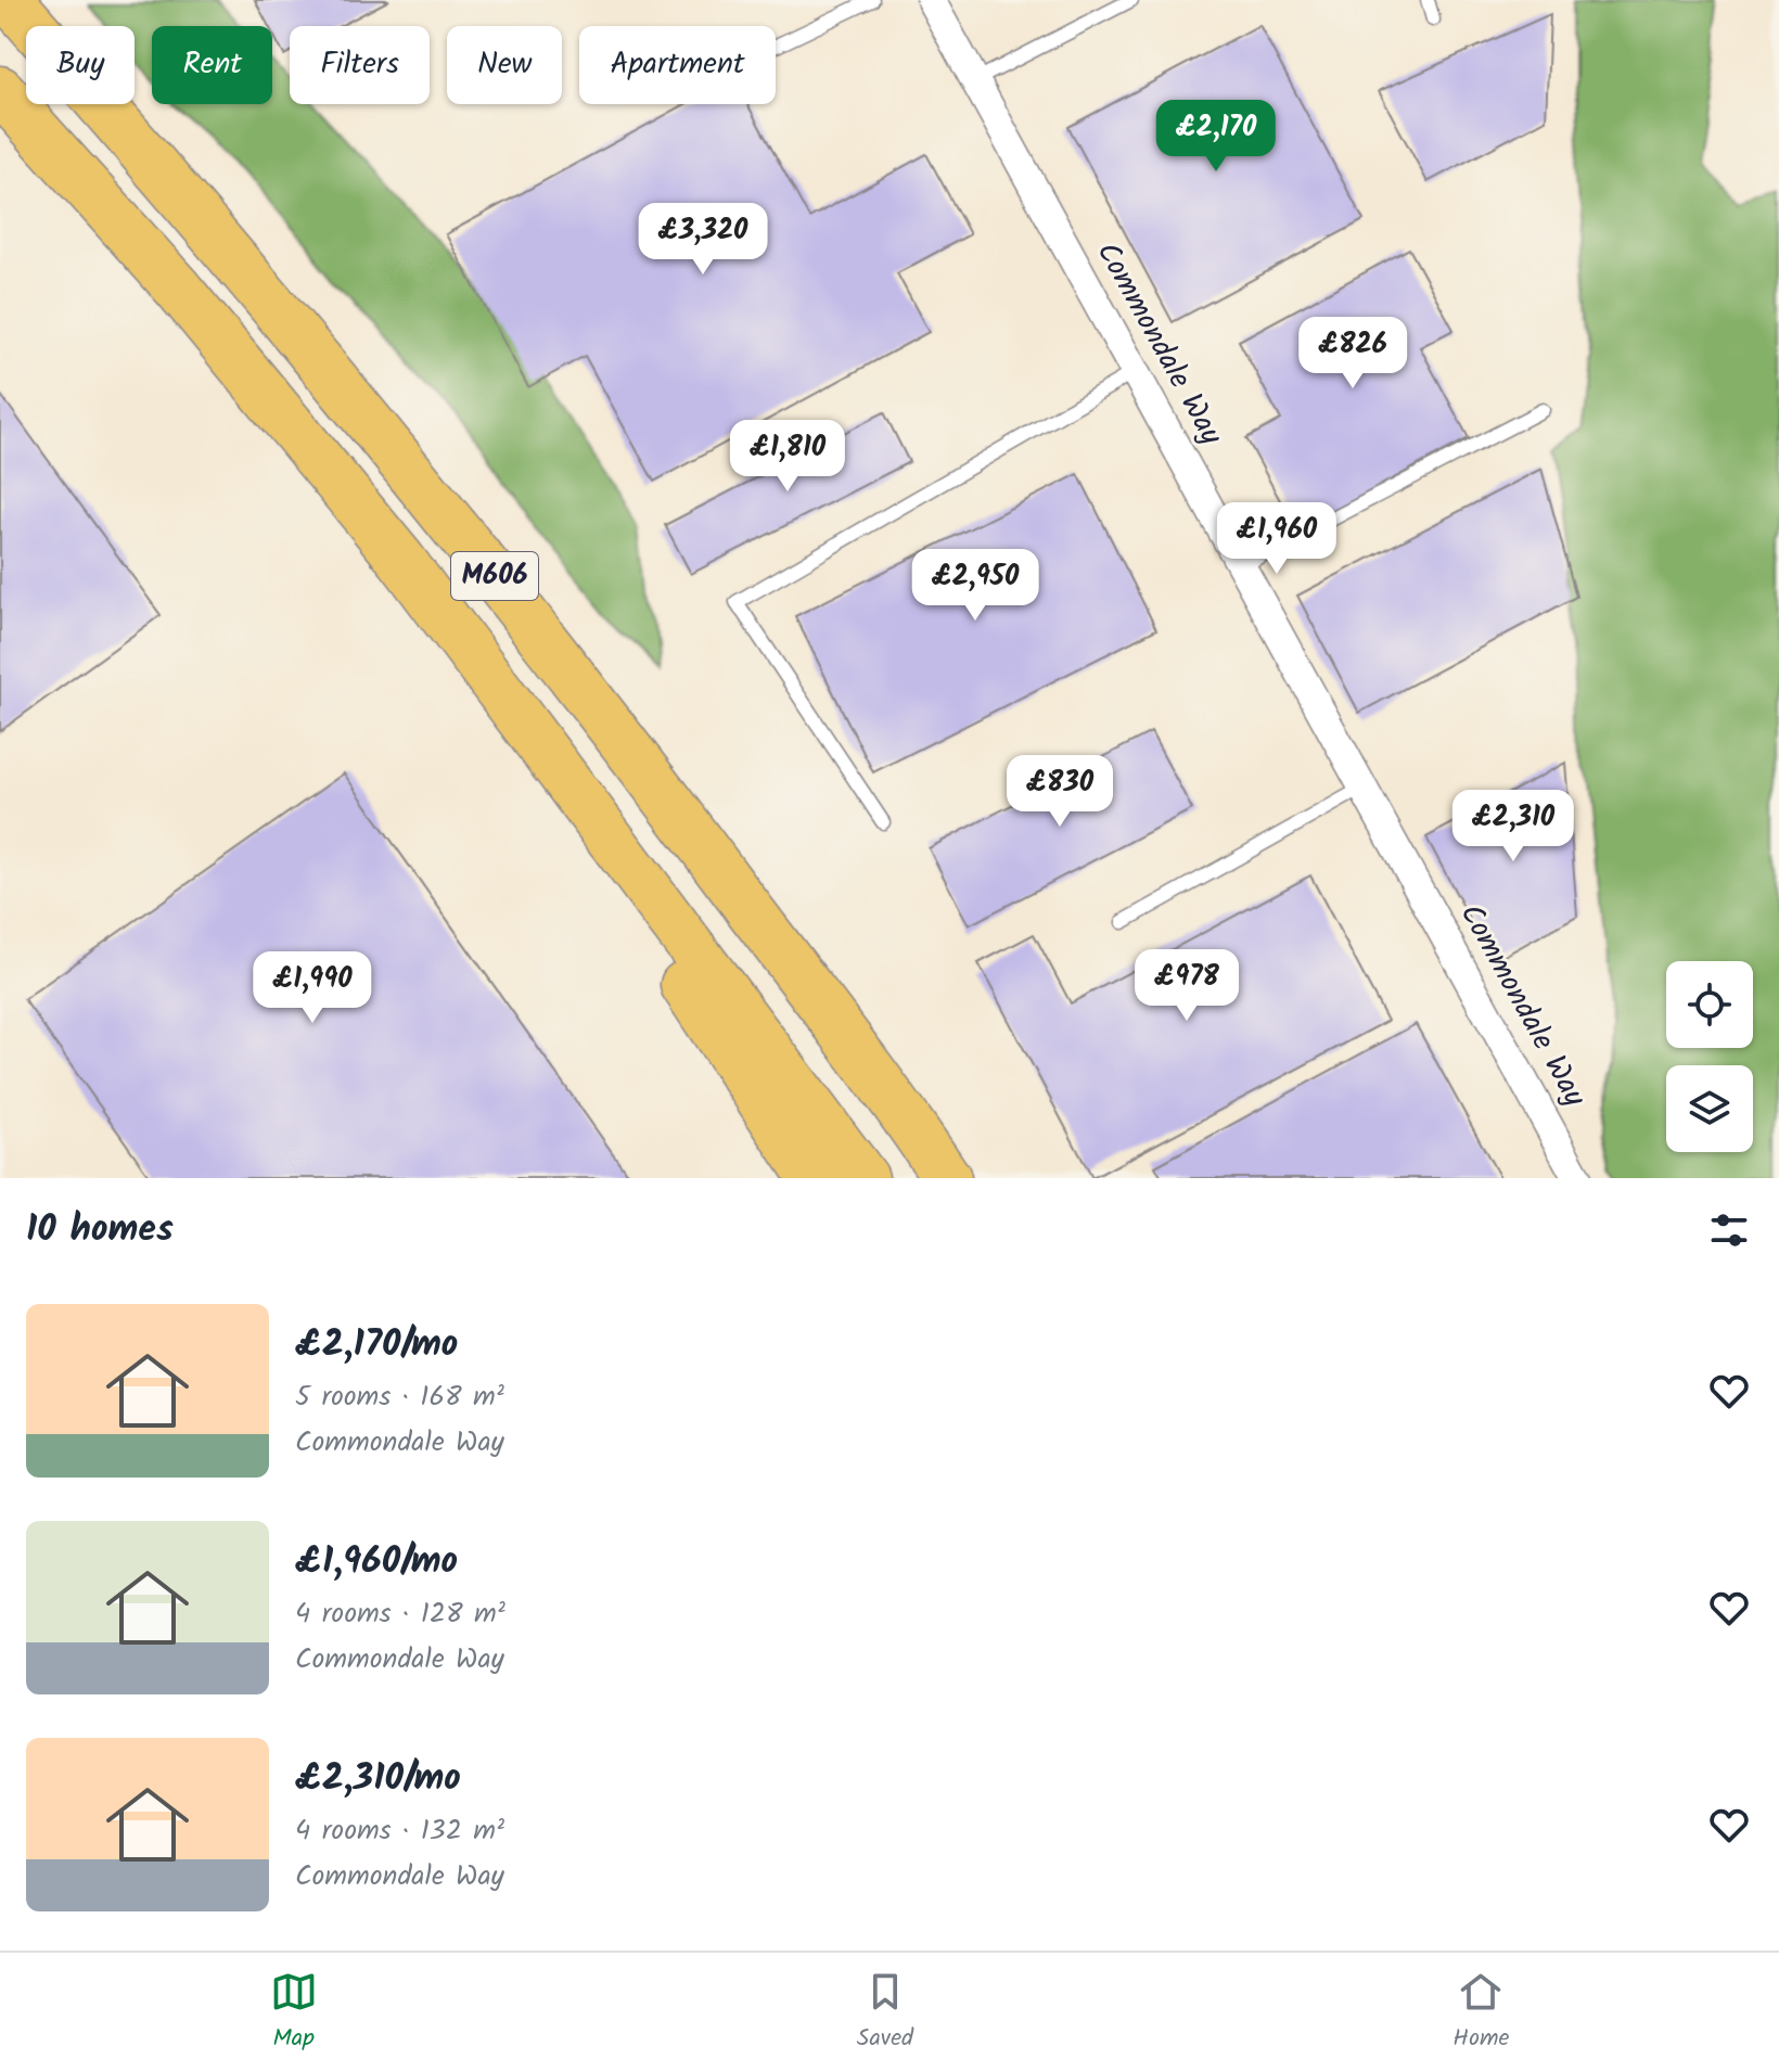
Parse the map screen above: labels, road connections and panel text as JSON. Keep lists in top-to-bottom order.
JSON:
{
  "streets": {
    "highway": ["M606"],
    "street": ["Commondale Way"]
  },
  "page": {
    "chip": [
      "Buy",
      "Rent",
      "Filters",
      "New",
      "Apartment"
    ],
    "price": [
      "£2,170",
      "£3,320",
      "£826",
      "£1,810",
      "£1,960",
      "£2,950",
      "£830",
      "£2,310",
      "£978",
      "£1,990"
    ],
    "heading": "10 homes",
    "list": [
      {
        "name": "£2,170/mo",
        "note": "5 rooms · 168 m² · Commondale Way"
      },
      {
        "name": "£1,960/mo",
        "note": "4 rooms · 128 m² · Commondale Way"
      },
      {
        "name": "£2,310/mo",
        "note": "4 rooms · 132 m² · Commondale Way"
      }
    ],
    "tabs": ["Map", "Saved", "Home"]
  }
}
